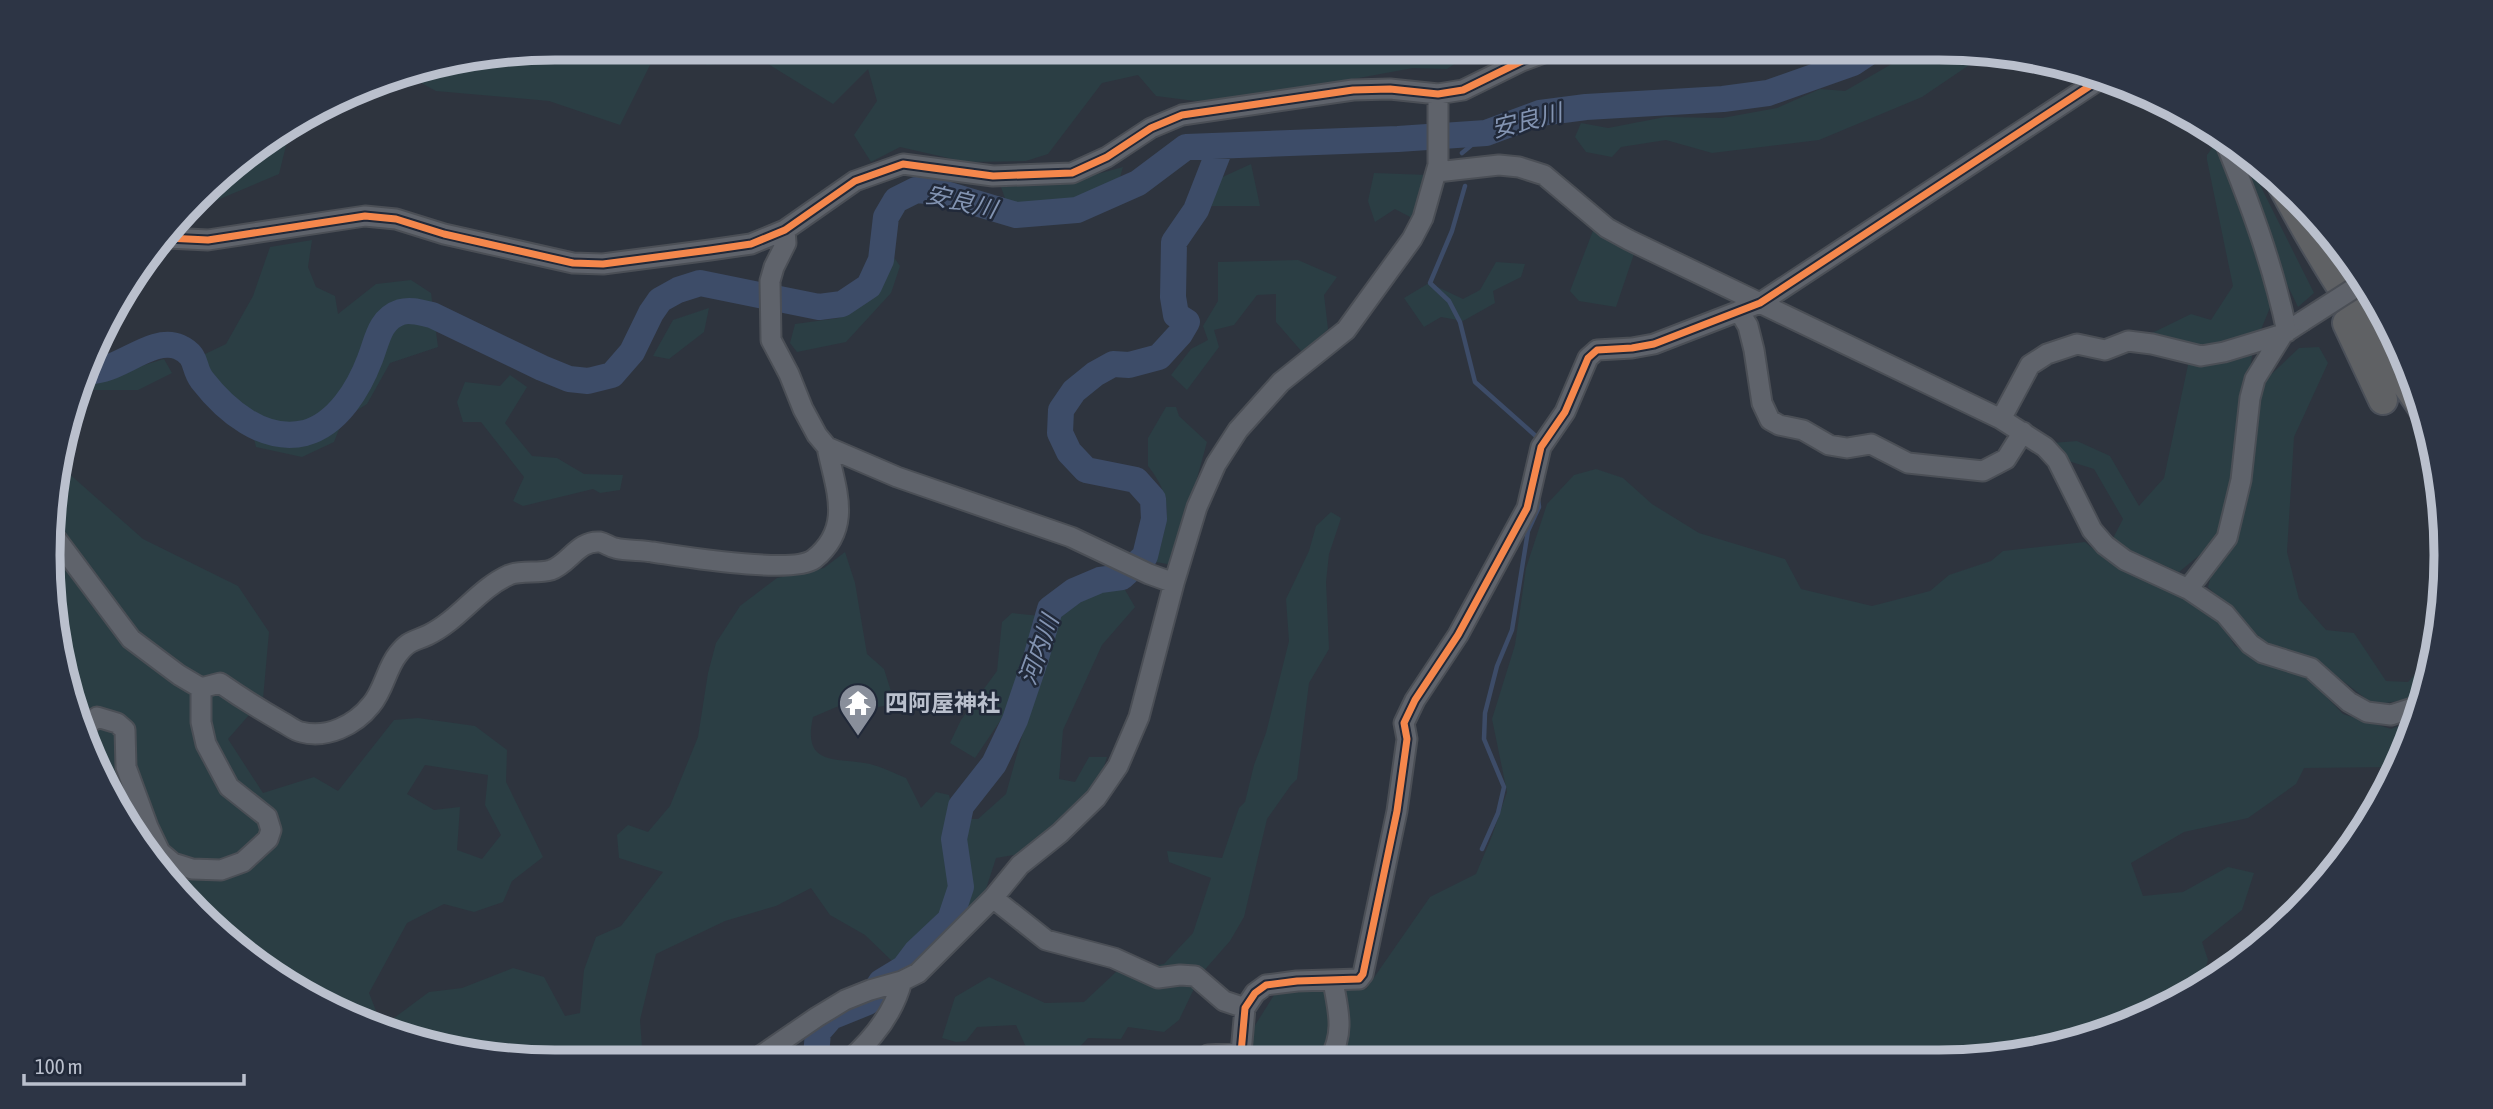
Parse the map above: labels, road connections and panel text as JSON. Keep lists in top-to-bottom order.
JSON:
{
  "water": ["安良川", "河内川"],
  "places": {
    "temple": ["四阿屋神社"]
  },
  "scale_bar": "100 m"
}
